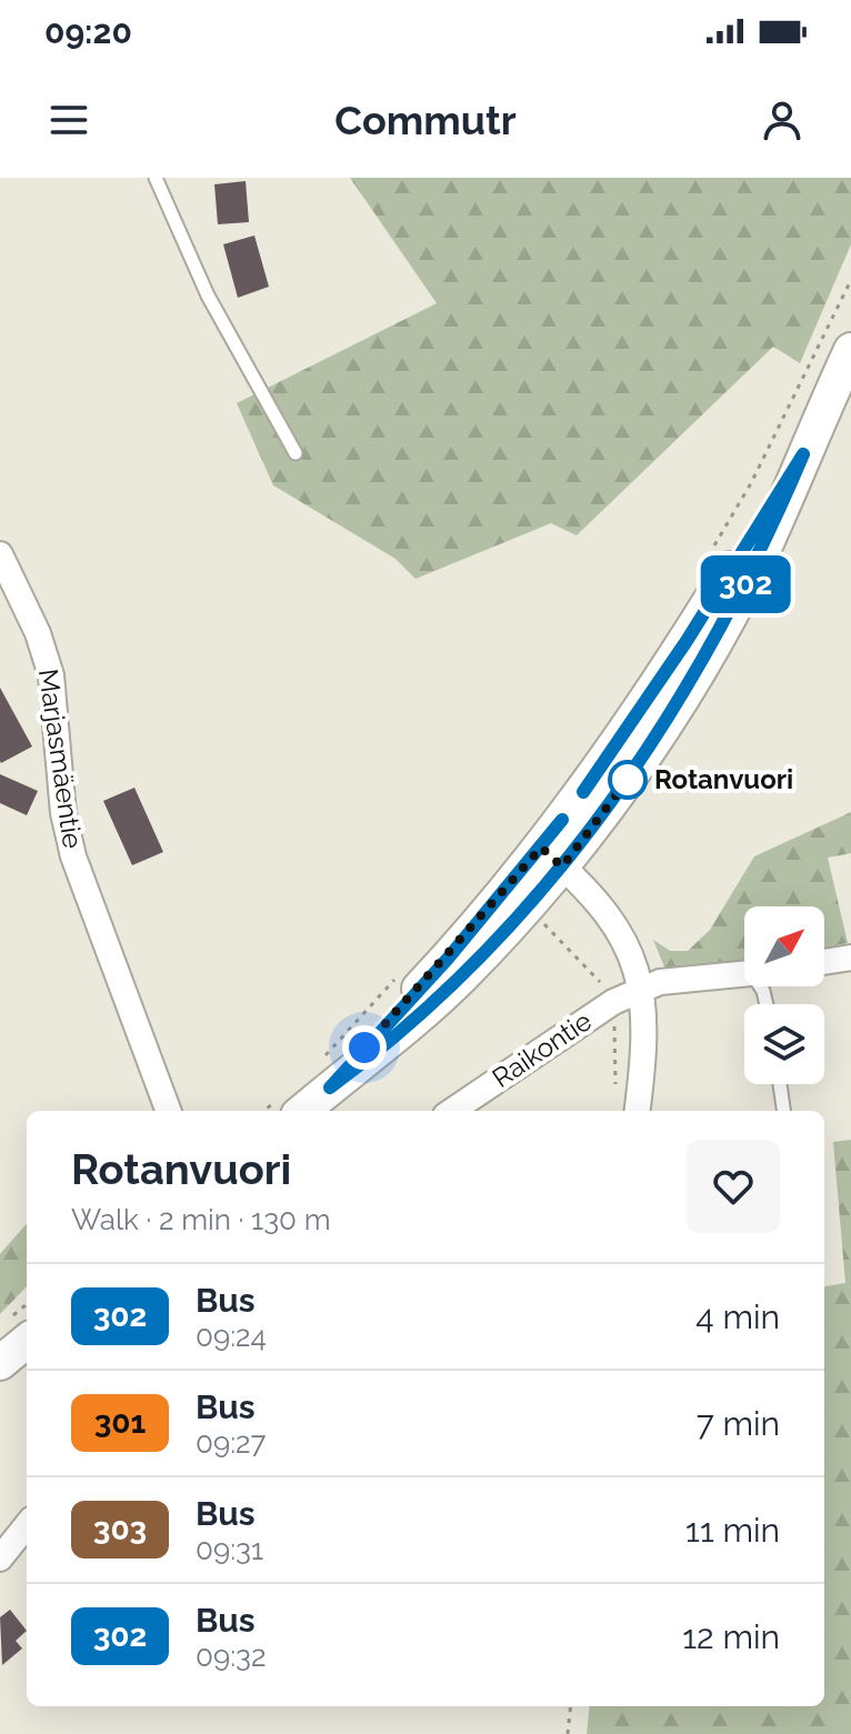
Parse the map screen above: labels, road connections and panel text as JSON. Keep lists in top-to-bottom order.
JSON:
{
  "streets": {
    "street": ["Marjasmäentie", "Raikontie"]
  },
  "places": ["Rotanvuori"],
  "lines": ["bus line 302"],
  "north": "top right",
  "page": {
    "status": "09:20",
    "header": "Commutr",
    "on_map": "302",
    "heading": ["Rotanvuori", "Walk · 2 min · 130 m"],
    "list": [
      {
        "mark": "302",
        "name": "Bus",
        "note": "09:24",
        "value": "4 min"
      },
      {
        "mark": "301",
        "name": "Bus",
        "note": "09:27",
        "value": "7 min"
      },
      {
        "mark": "303",
        "name": "Bus",
        "note": "09:31",
        "value": "11 min"
      },
      {
        "mark": "302",
        "name": "Bus",
        "note": "09:32",
        "value": "12 min"
      }
    ]
  }
}
